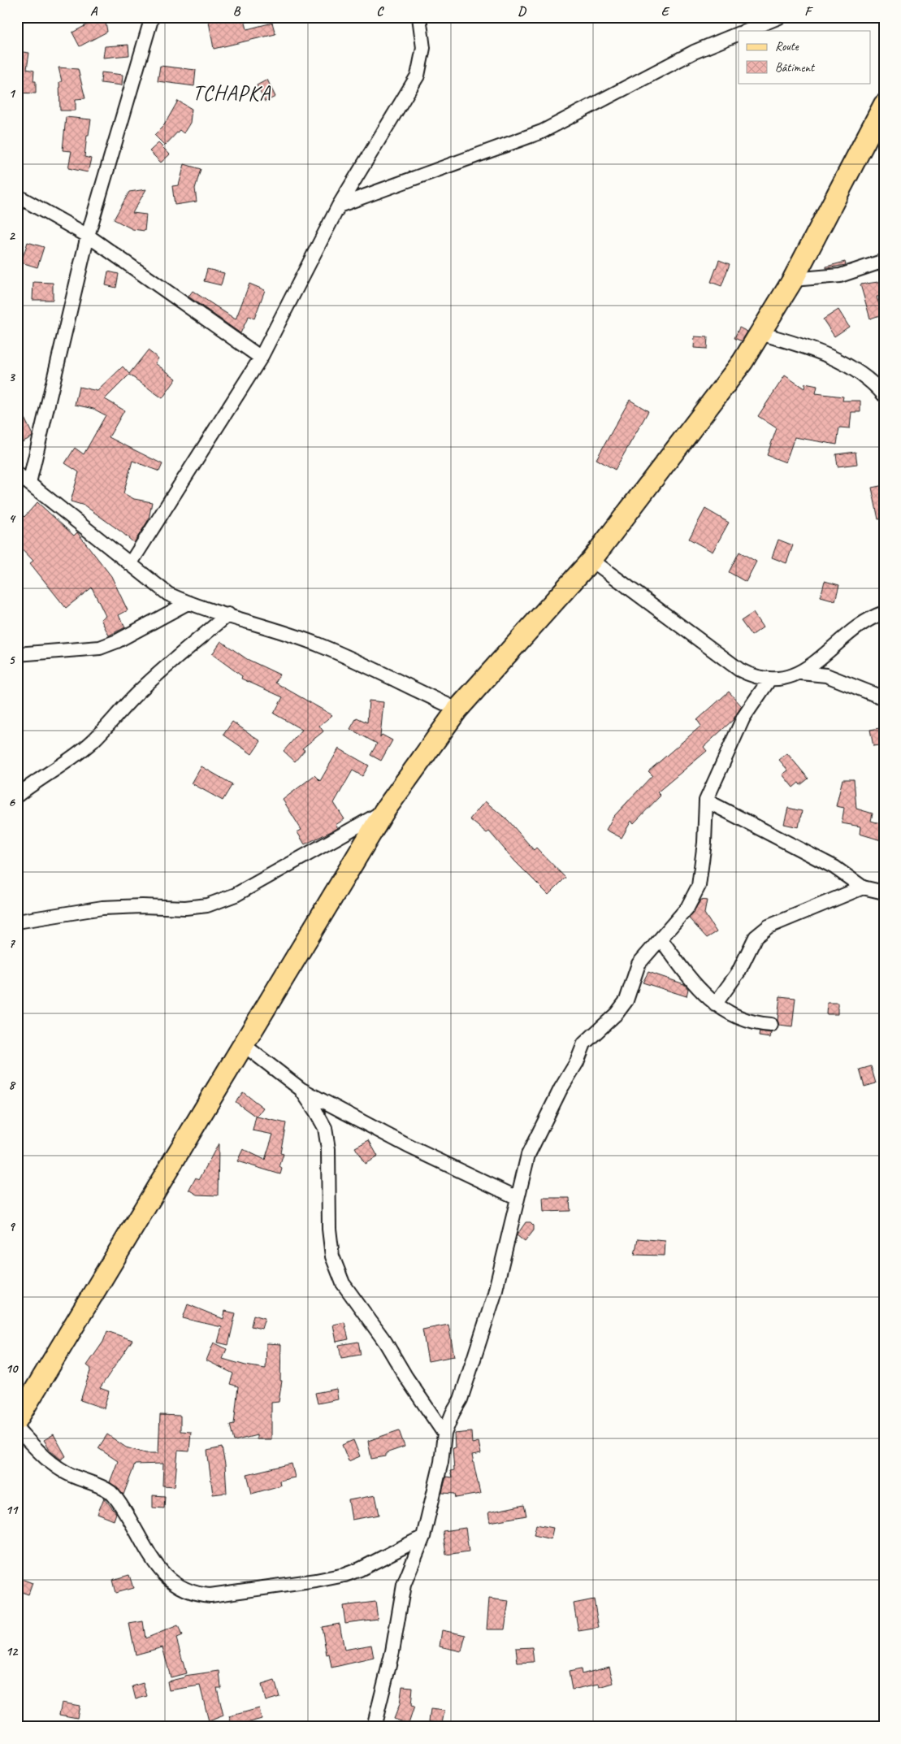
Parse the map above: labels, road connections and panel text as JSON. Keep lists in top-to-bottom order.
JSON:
{
  "districts": ["TCHAPKA"],
  "legend": ["Route", "Bâtiment"],
  "grid": {
    "columns": [
      "A",
      "B",
      "C",
      "D",
      "E",
      "F"
    ],
    "rows": [
      "1",
      "2",
      "3",
      "4",
      "5",
      "6",
      "7",
      "8",
      "9",
      "10",
      "11",
      "12"
    ]
  }
}
